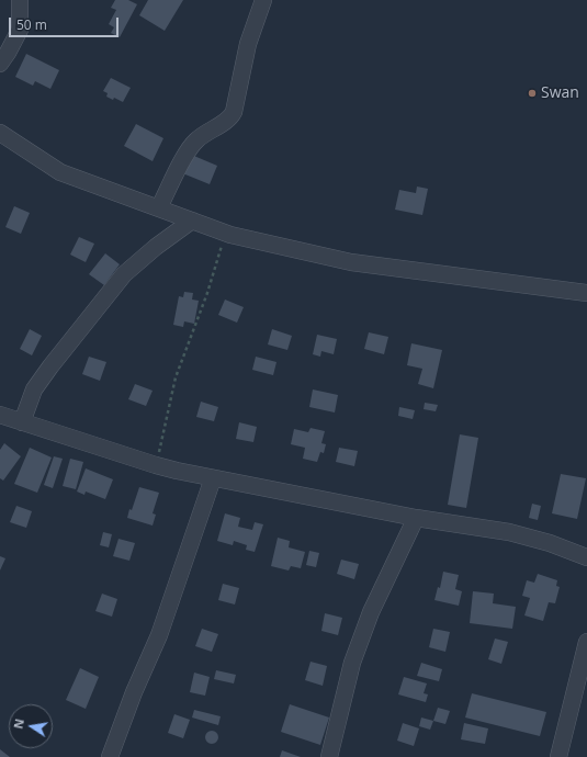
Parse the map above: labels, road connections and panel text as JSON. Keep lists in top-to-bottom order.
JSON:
{
  "places": ["Swan"],
  "scale_bar": "50 m",
  "north": "left"
}
